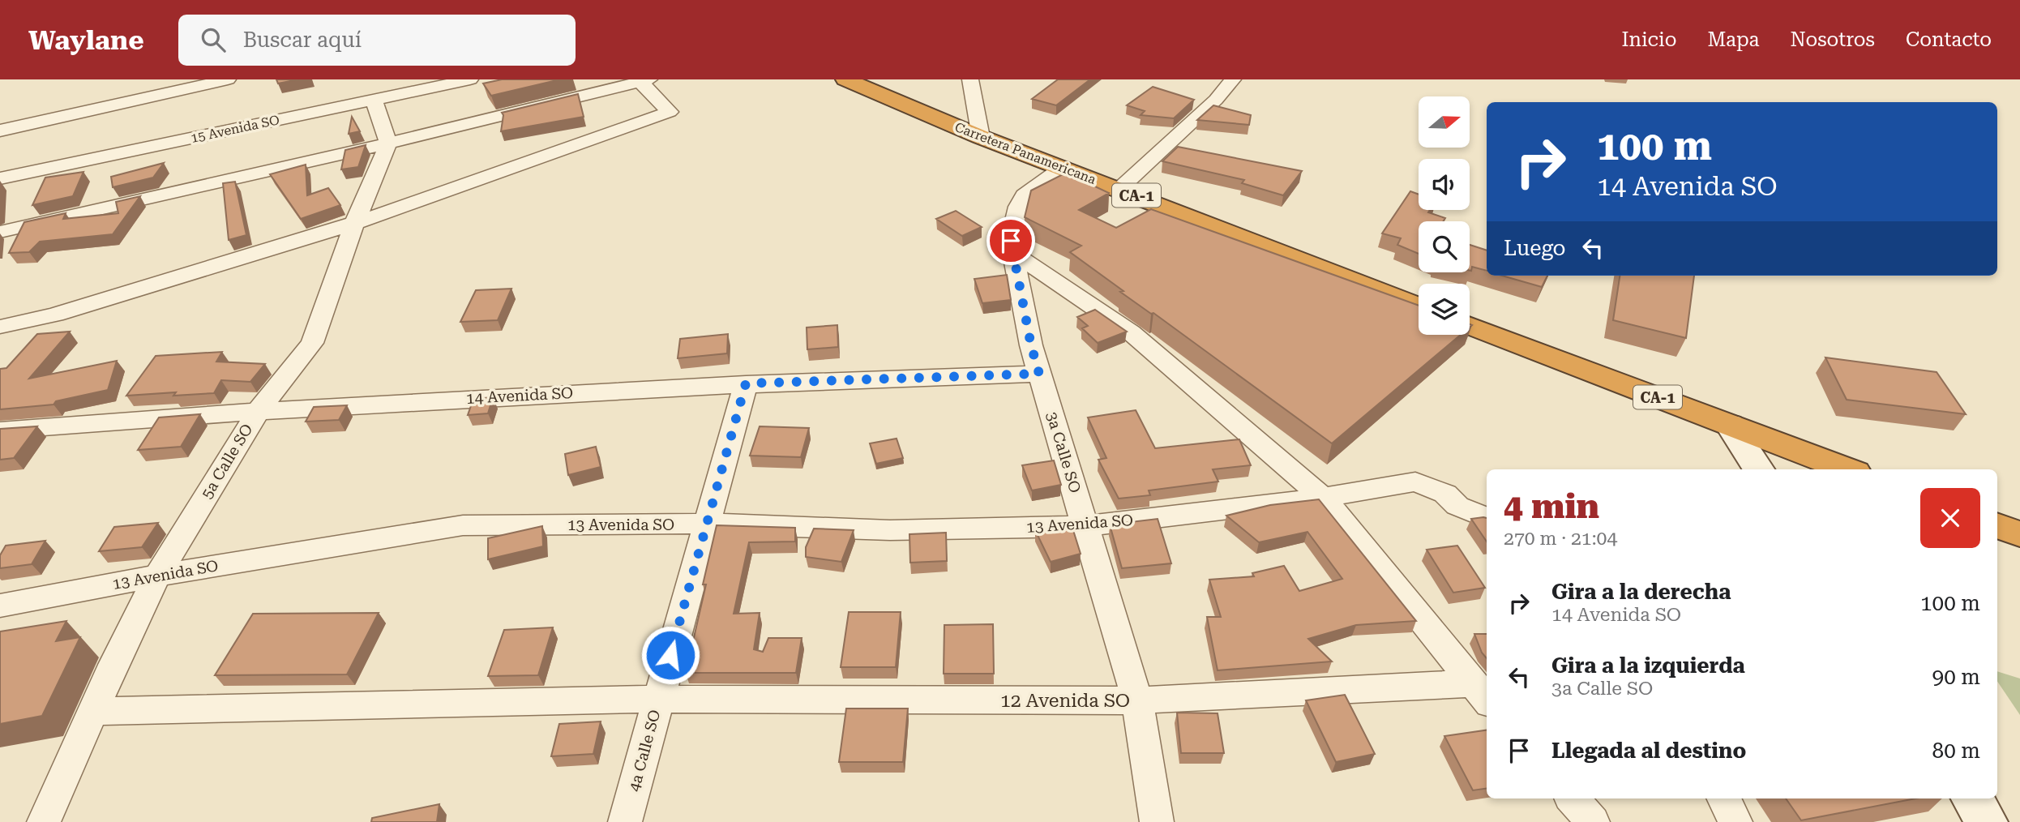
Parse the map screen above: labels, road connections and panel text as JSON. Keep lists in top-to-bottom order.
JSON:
{
  "streets": {
    "highway": ["Carretera Panamericana", "CA-1"],
    "street": [
      "15 Avenida SO",
      "14 Avenida SO",
      "3a Calle SO",
      "5a Calle SO",
      "13 Avenida SO",
      "12 Avenida SO",
      "4a Calle SO"
    ]
  },
  "crossings": [
    ["Carretera Panamericana", "3a Calle SO"],
    ["14 Avenida SO", "3a Calle SO"],
    ["14 Avenida SO", "5a Calle SO"],
    ["14 Avenida SO", "4a Calle SO"],
    ["3a Calle SO", "13 Avenida SO"],
    ["3a Calle SO", "12 Avenida SO"],
    ["5a Calle SO", "13 Avenida SO"],
    ["5a Calle SO", "12 Avenida SO"],
    ["13 Avenida SO", "4a Calle SO"],
    ["12 Avenida SO", "4a Calle SO"]
  ],
  "north": "right",
  "page": {
    "header": "Waylane",
    "search": "Buscar aquí",
    "nav": [
      "Inicio",
      "Mapa",
      "Nosotros",
      "Contacto"
    ],
    "turn": ["100 m", "14 Avenida SO"],
    "then": "Luego",
    "heading": ["4 min", "270 m · 21:04"],
    "list": [
      {
        "name": "Gira a la derecha",
        "note": "14 Avenida SO",
        "value": "100 m"
      },
      {
        "name": "Gira a la izquierda",
        "note": "3a Calle SO",
        "value": "90 m"
      },
      {
        "name": "Llegada al destino",
        "value": "80 m"
      }
    ]
  }
}
